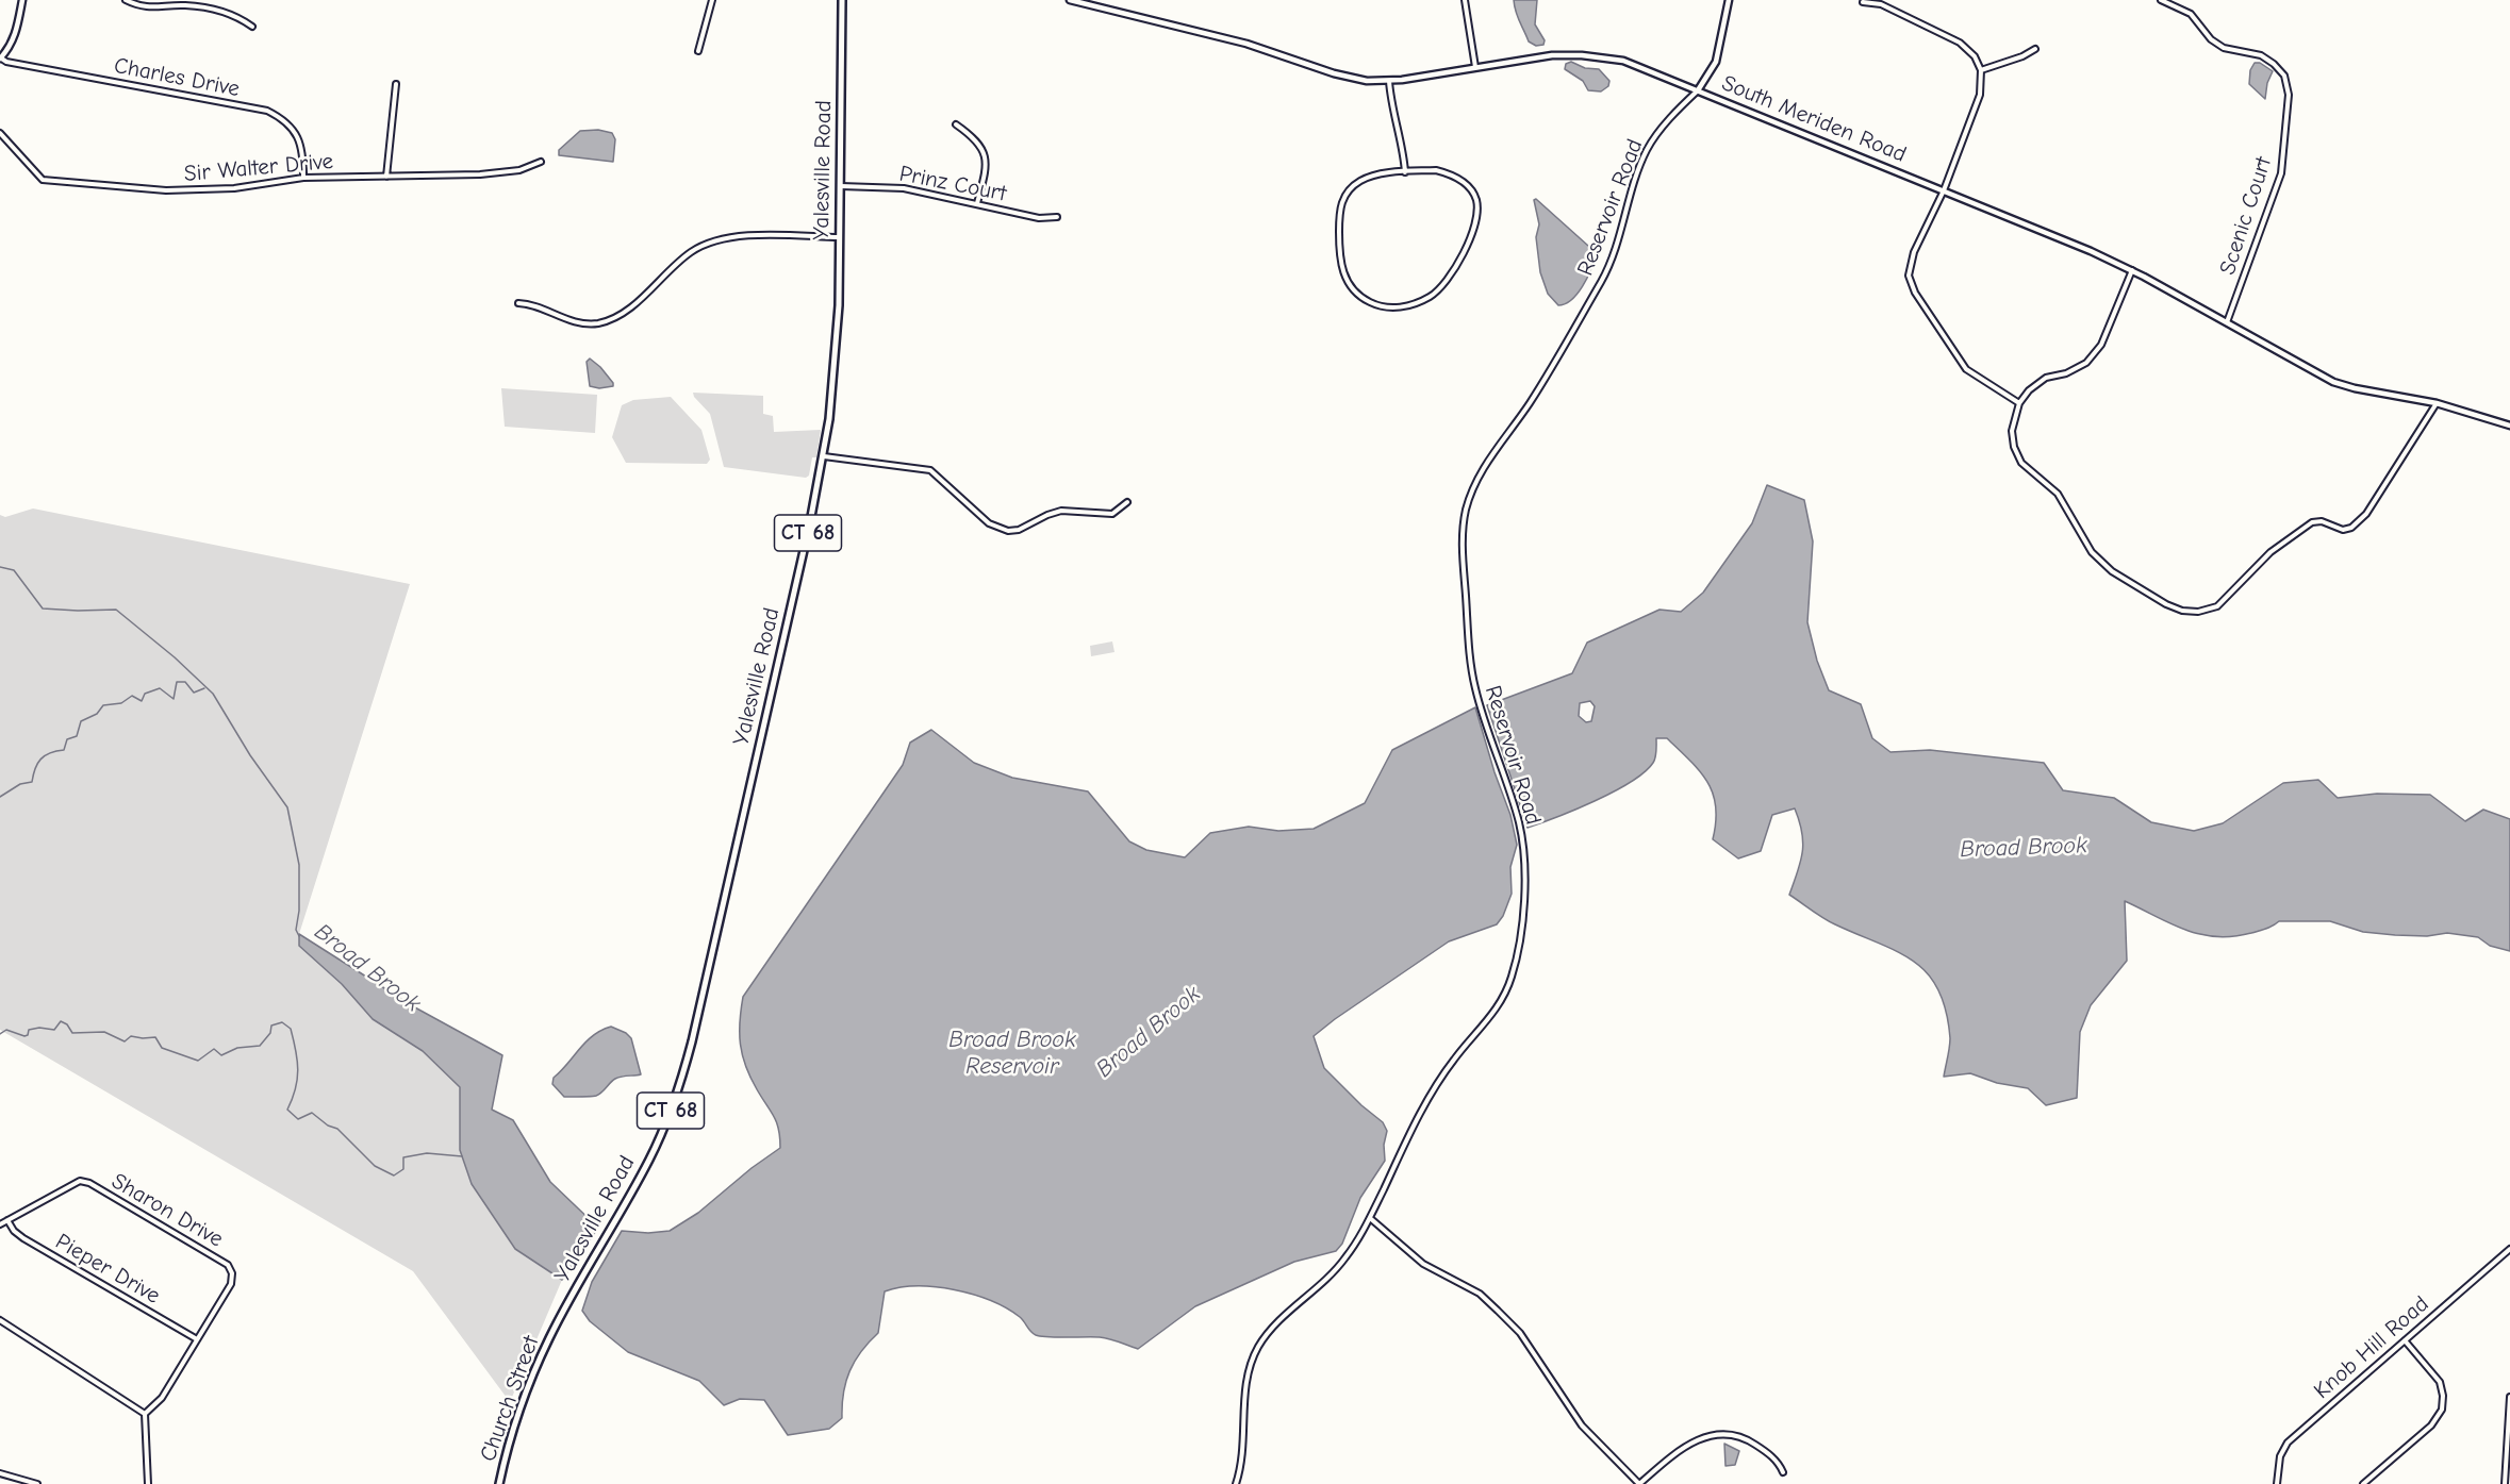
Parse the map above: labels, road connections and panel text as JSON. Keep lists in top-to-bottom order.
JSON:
{
  "streets": {
    "main road": [
      "South Meriden Road",
      "Yalesville Road",
      "CT 68",
      "Church Street"
    ],
    "street": [
      "Charles Drive",
      "Sir Walter Drive",
      "Prinz Court",
      "Reservoir Road",
      "Scenic Court",
      "Sharon Drive",
      "Pieper Drive",
      "Knob Hill Road"
    ]
  },
  "crossings": [
    ["Charles Drive", "Sir Walter Drive"],
    ["South Meriden Road", "Reservoir Road"],
    ["South Meriden Road", "Scenic Court"],
    ["Yalesville Road", "Prinz Court"],
    ["Yalesville Road", "Church Street"],
    ["Sharon Drive", "Pieper Drive"]
  ],
  "water": ["Broad Brook", "Broad Brook Reservoir"]
}
